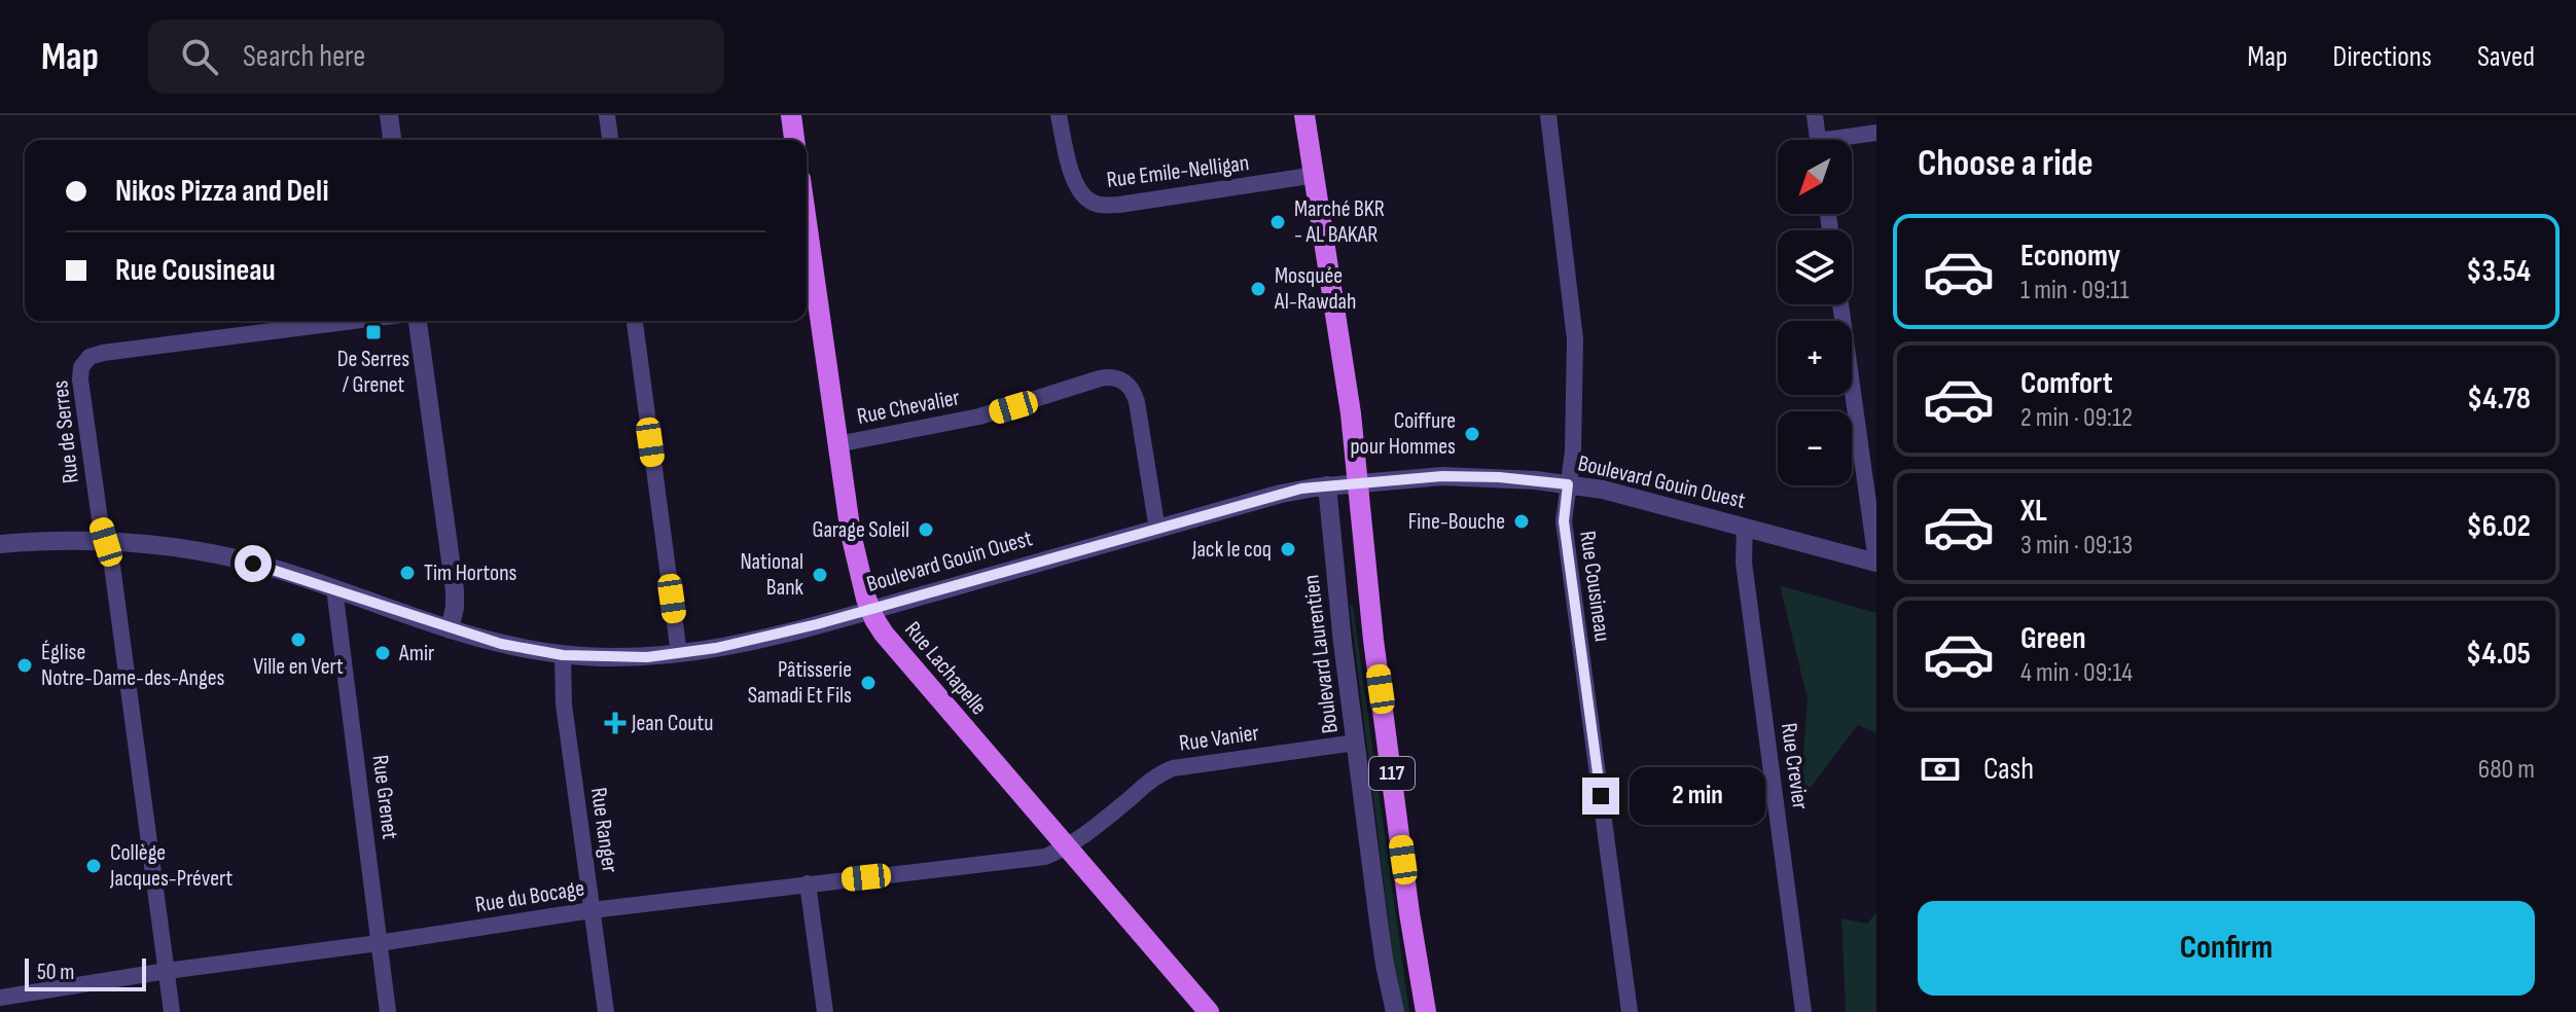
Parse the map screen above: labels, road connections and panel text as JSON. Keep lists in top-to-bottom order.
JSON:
{
  "streets": {
    "main road": ["Rue Lachapelle", "117"],
    "street": [
      "Rue Emile-Nelligan",
      "Rue Chevalier",
      "Rue de Serres",
      "Boulevard Gouin Ouest",
      "Rue Cousineau",
      "Boulevard Laurentien",
      "Rue Vanier",
      "Rue Crevier",
      "Rue Grenet",
      "Rue Ranger",
      "Rue du Bocage"
    ]
  },
  "crossings": [
    ["Rue Emile-Nelligan", "117"],
    ["Rue Chevalier", "Boulevard Gouin Ouest"],
    ["Rue Chevalier", "Rue Lachapelle"],
    ["Rue de Serres", "Boulevard Gouin Ouest"],
    ["Rue de Serres", "Rue du Bocage"],
    ["Boulevard Gouin Ouest", "Rue Cousineau"],
    ["Boulevard Gouin Ouest", "Boulevard Laurentien"],
    ["Boulevard Gouin Ouest", "Rue Lachapelle"],
    ["Boulevard Gouin Ouest", "Rue Crevier"],
    ["Boulevard Gouin Ouest", "117"],
    ["Boulevard Gouin Ouest", "Rue Grenet"],
    ["Boulevard Gouin Ouest", "Rue Ranger"],
    ["Boulevard Laurentien", "Rue Vanier"],
    ["Rue Lachapelle", "Rue Vanier"],
    ["Rue Lachapelle", "Rue du Bocage"],
    ["Rue Vanier", "Rue du Bocage"],
    ["Rue Grenet", "Rue du Bocage"],
    ["Rue Ranger", "Rue du Bocage"]
  ],
  "places": {
    "other": [
      "Marché BKR - AL BAKAR",
      "Mosquée Al-Rawdah",
      "Coiffure pour Hommes",
      "Fine-Bouche",
      "Garage Soleil",
      "Jack le coq",
      "Tim Hortons",
      "National Bank",
      "Ville en Vert",
      "Amir",
      "Église Notre-Dame-des-Anges",
      "Pâtisserie Samadi Et Fils",
      "Collège Jacques-Prévert"
    ],
    "transit": ["De Serres / Grenet"],
    "health": ["Jean Coutu"]
  },
  "scale_bar": "50 m",
  "north": "bottom left",
  "page": {
    "header": "Map",
    "search": "Search here",
    "nav": ["Map", "Directions", "Saved"],
    "heading": "Choose a ride",
    "map_buttons": ["+", "−"],
    "banner": ["Nikos Pizza and Deli", "Rue Cousineau"],
    "list": [
      {
        "name": "Economy",
        "note": "1 min · 09:11",
        "value": "$3.54"
      },
      {
        "name": "Comfort",
        "note": "2 min · 09:12",
        "value": "$4.78"
      },
      {
        "name": "XL",
        "note": "3 min · 09:13",
        "value": "$6.02"
      },
      {
        "name": "Green",
        "note": "4 min · 09:14",
        "value": "$4.05"
      }
    ],
    "pay": ["Cash", "680 m"],
    "bubble": "2 min",
    "buttons": "Confirm",
    "scale": "50 m"
  }
}
